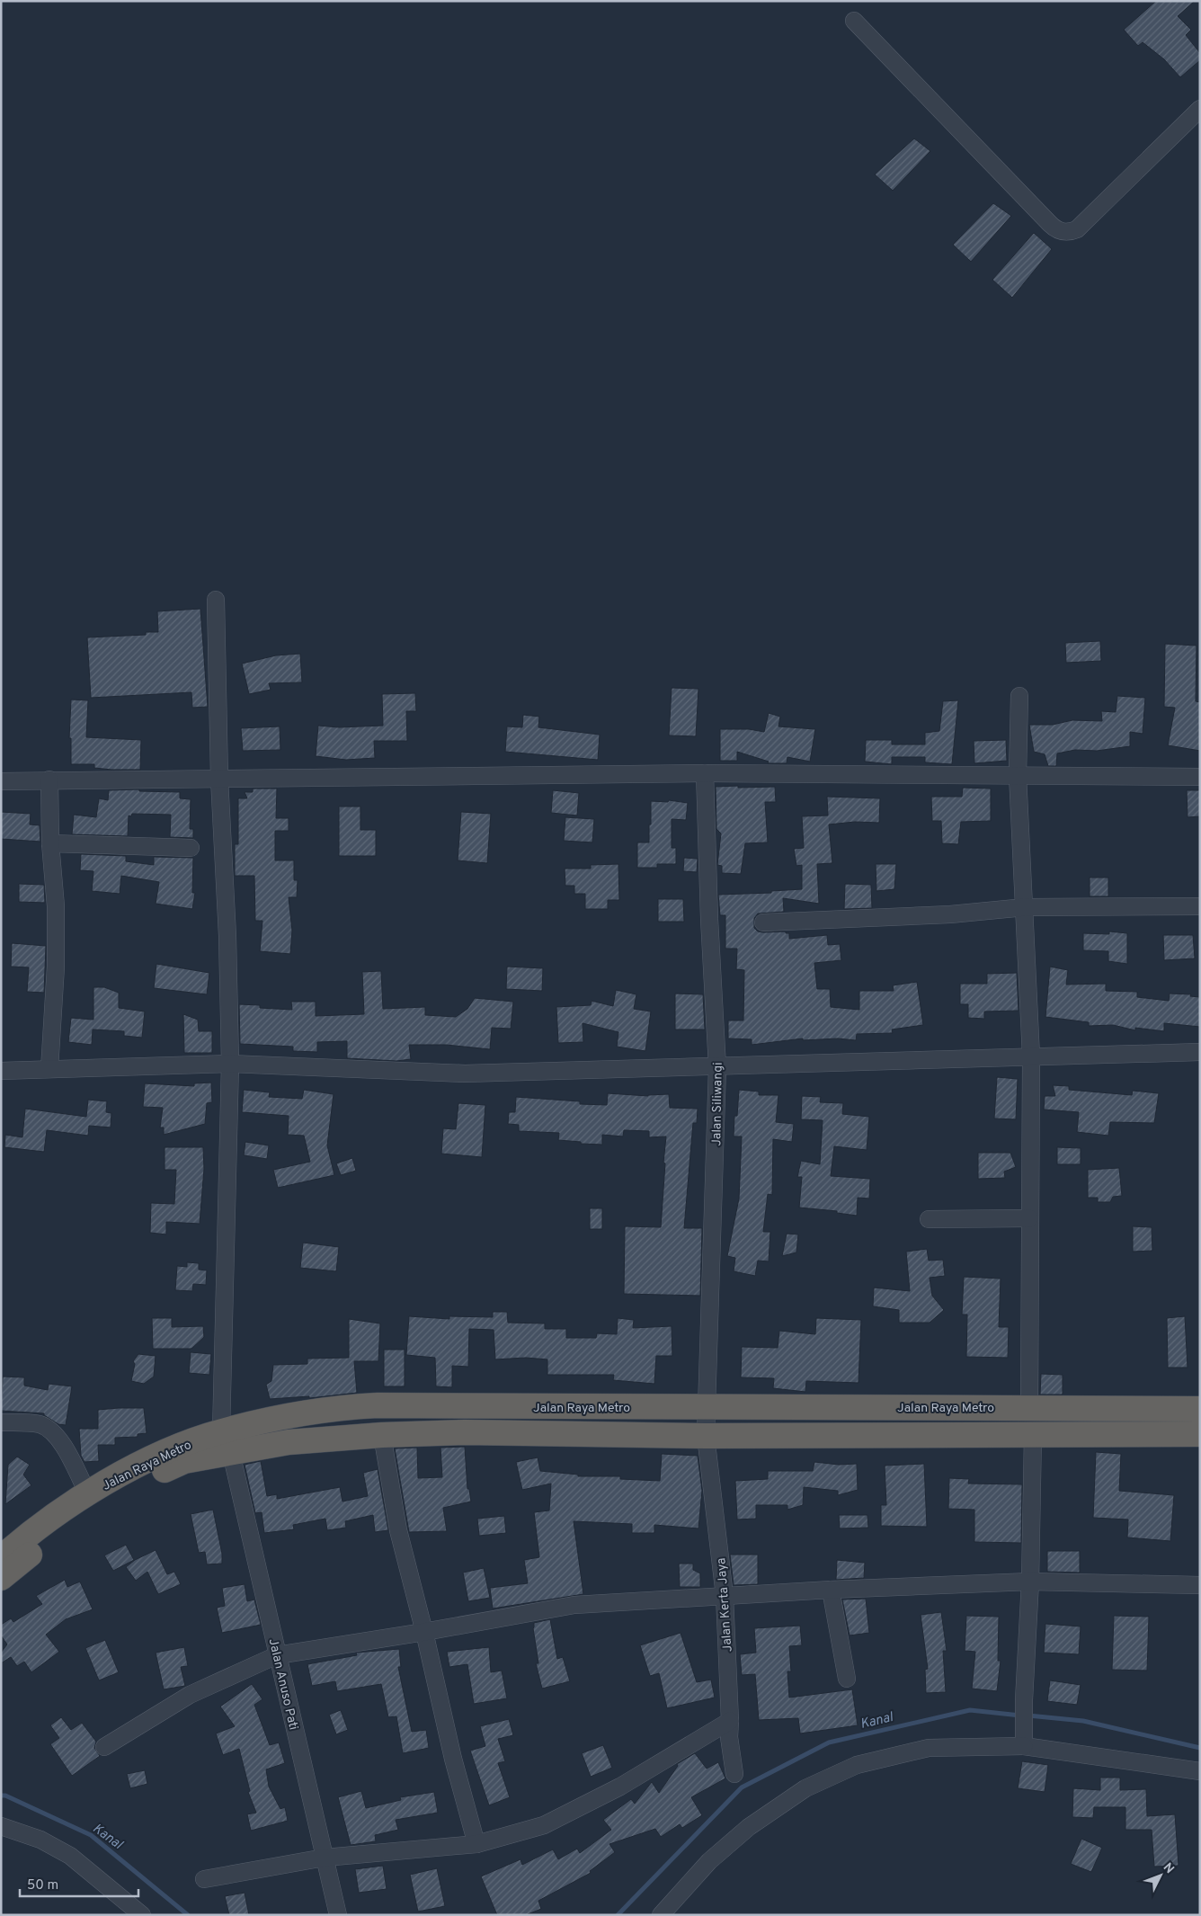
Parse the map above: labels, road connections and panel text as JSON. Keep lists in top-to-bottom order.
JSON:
{
  "streets": {
    "highway": ["Jalan Raya Metro"],
    "street": ["Jalan Siliwangi", "Jalan Kerta Jaya", "Jalan Anuso Pati"]
  },
  "crossings": [
    ["Jalan Siliwangi", "Jalan Raya Metro"],
    ["Jalan Siliwangi", "Jalan Kerta Jaya"],
    ["Jalan Raya Metro", "Jalan Anuso Pati"]
  ],
  "water": ["Kanal"],
  "scale_bar": "50 m",
  "north": "top right"
}
